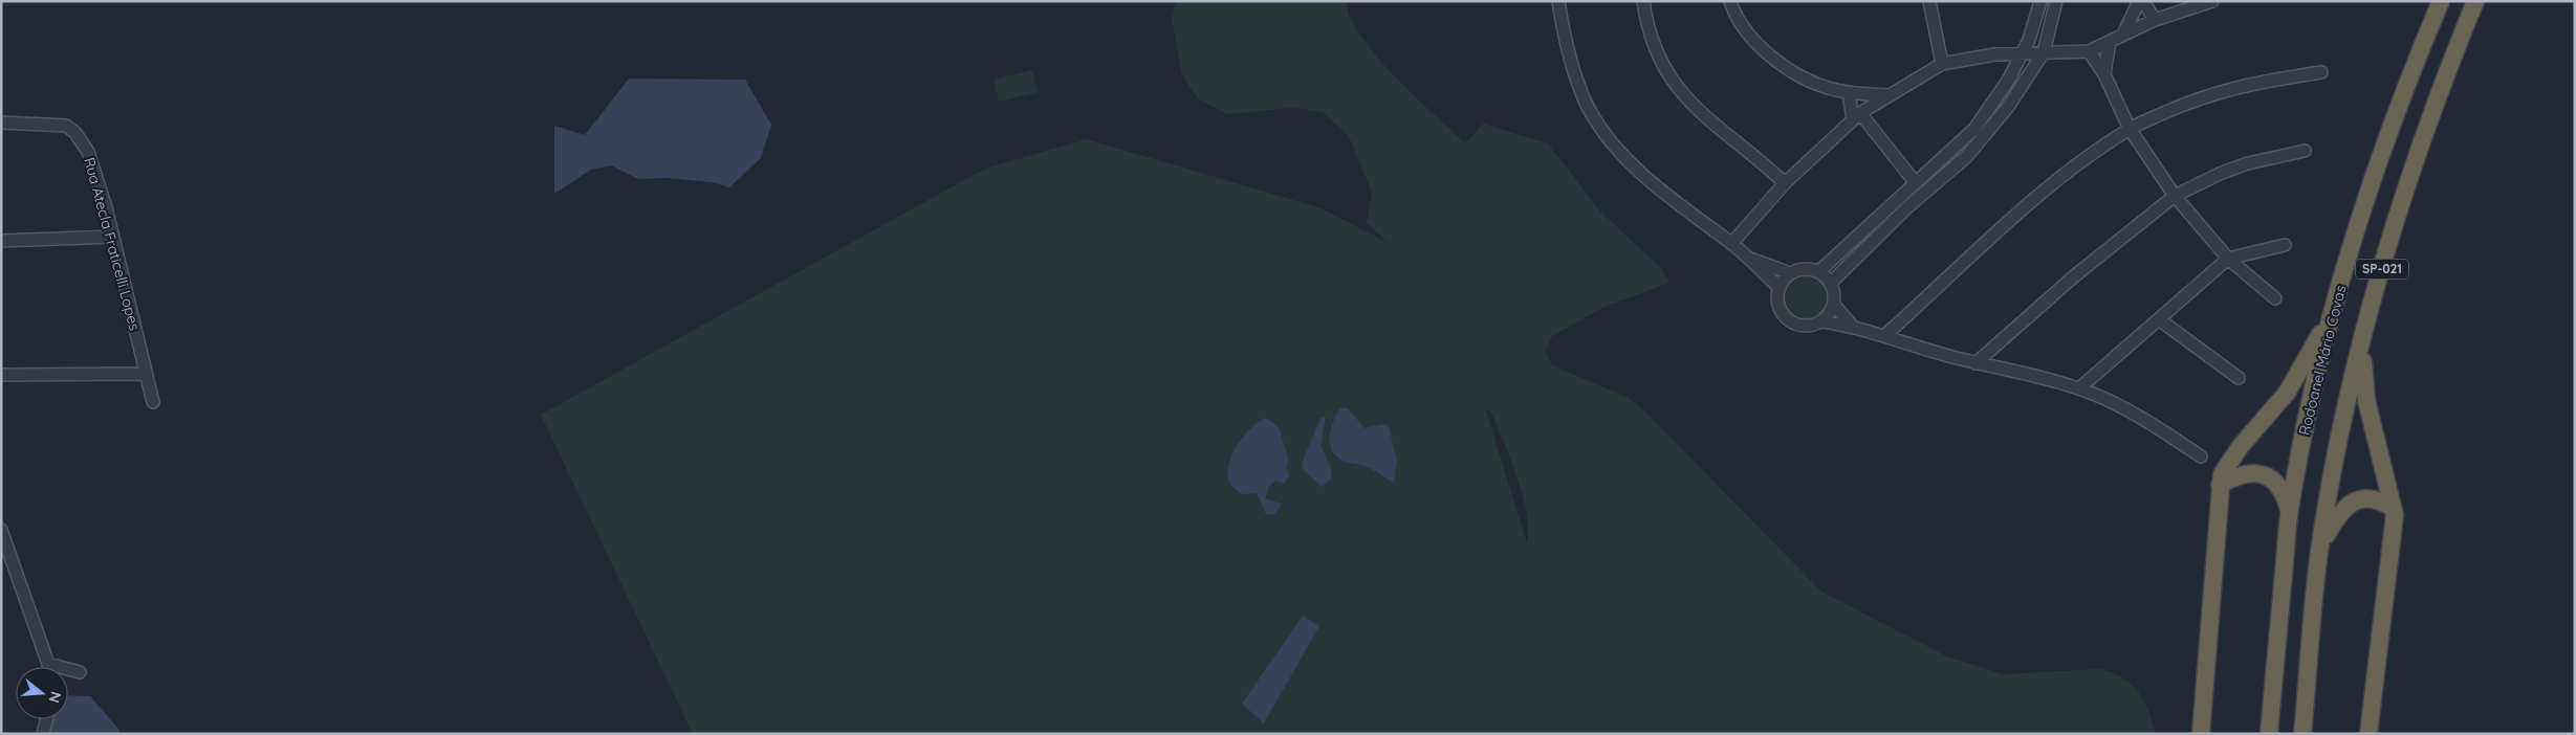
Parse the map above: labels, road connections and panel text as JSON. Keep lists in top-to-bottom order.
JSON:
{
  "streets": {
    "highway": ["SP-021", "Rodoanel Mário Covas"],
    "street": ["Rua Atecla Fraticelli Lopes"]
  },
  "north": "right"
}
